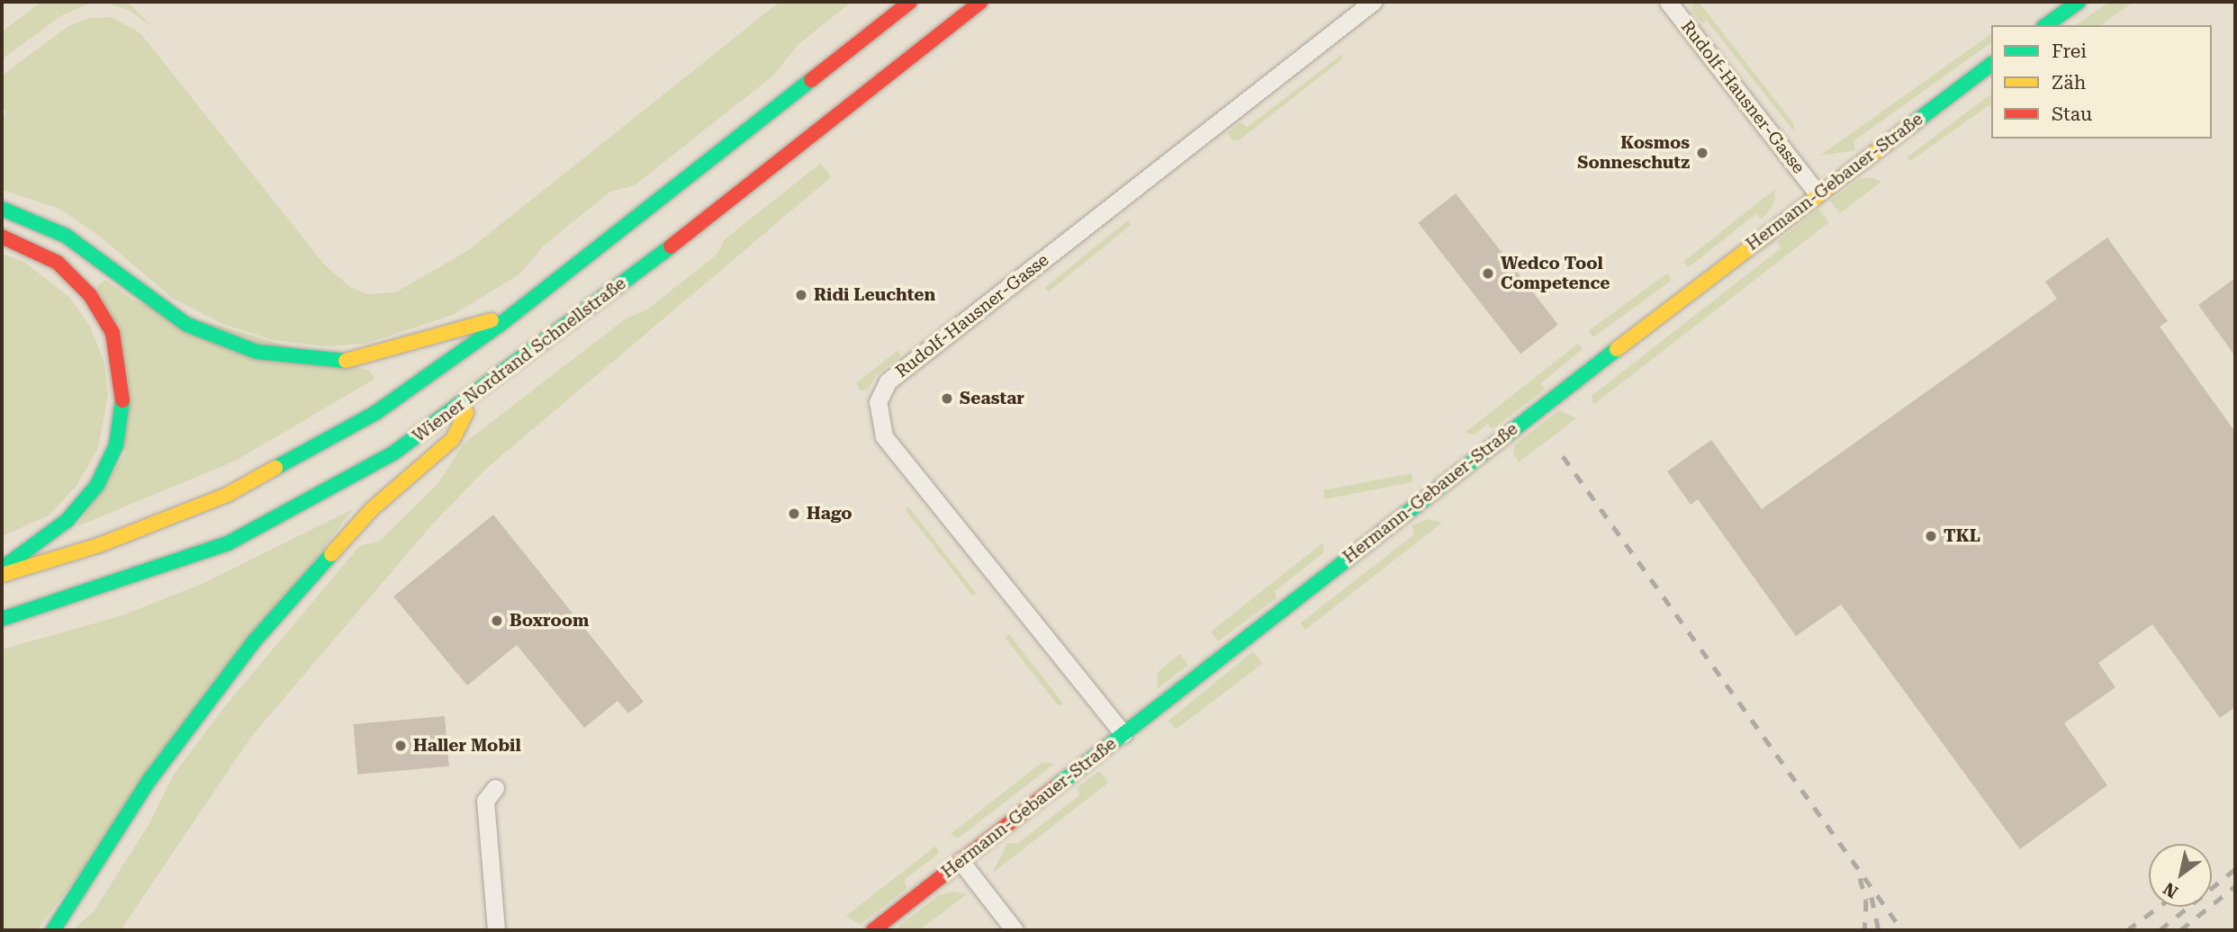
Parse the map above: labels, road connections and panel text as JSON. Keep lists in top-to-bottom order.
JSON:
{
  "streets": {
    "main road": ["Hermann-Gebauer-Straße", "Wiener Nordrand Schnellstraße"],
    "street": ["Rudolf-Hausner-Gasse"]
  },
  "crossings": [
    ["Rudolf-Hausner-Gasse", "Hermann-Gebauer-Straße"]
  ],
  "places": [
    "Kosmos Sonneschutz",
    "Wedco Tool Competence",
    "Ridi Leuchten",
    "Seastar",
    "Hago",
    "TKL",
    "Boxroom",
    "Haller Mobil"
  ],
  "legend": ["Frei", "Zäh", "Stau"],
  "north": "bottom left"
}
